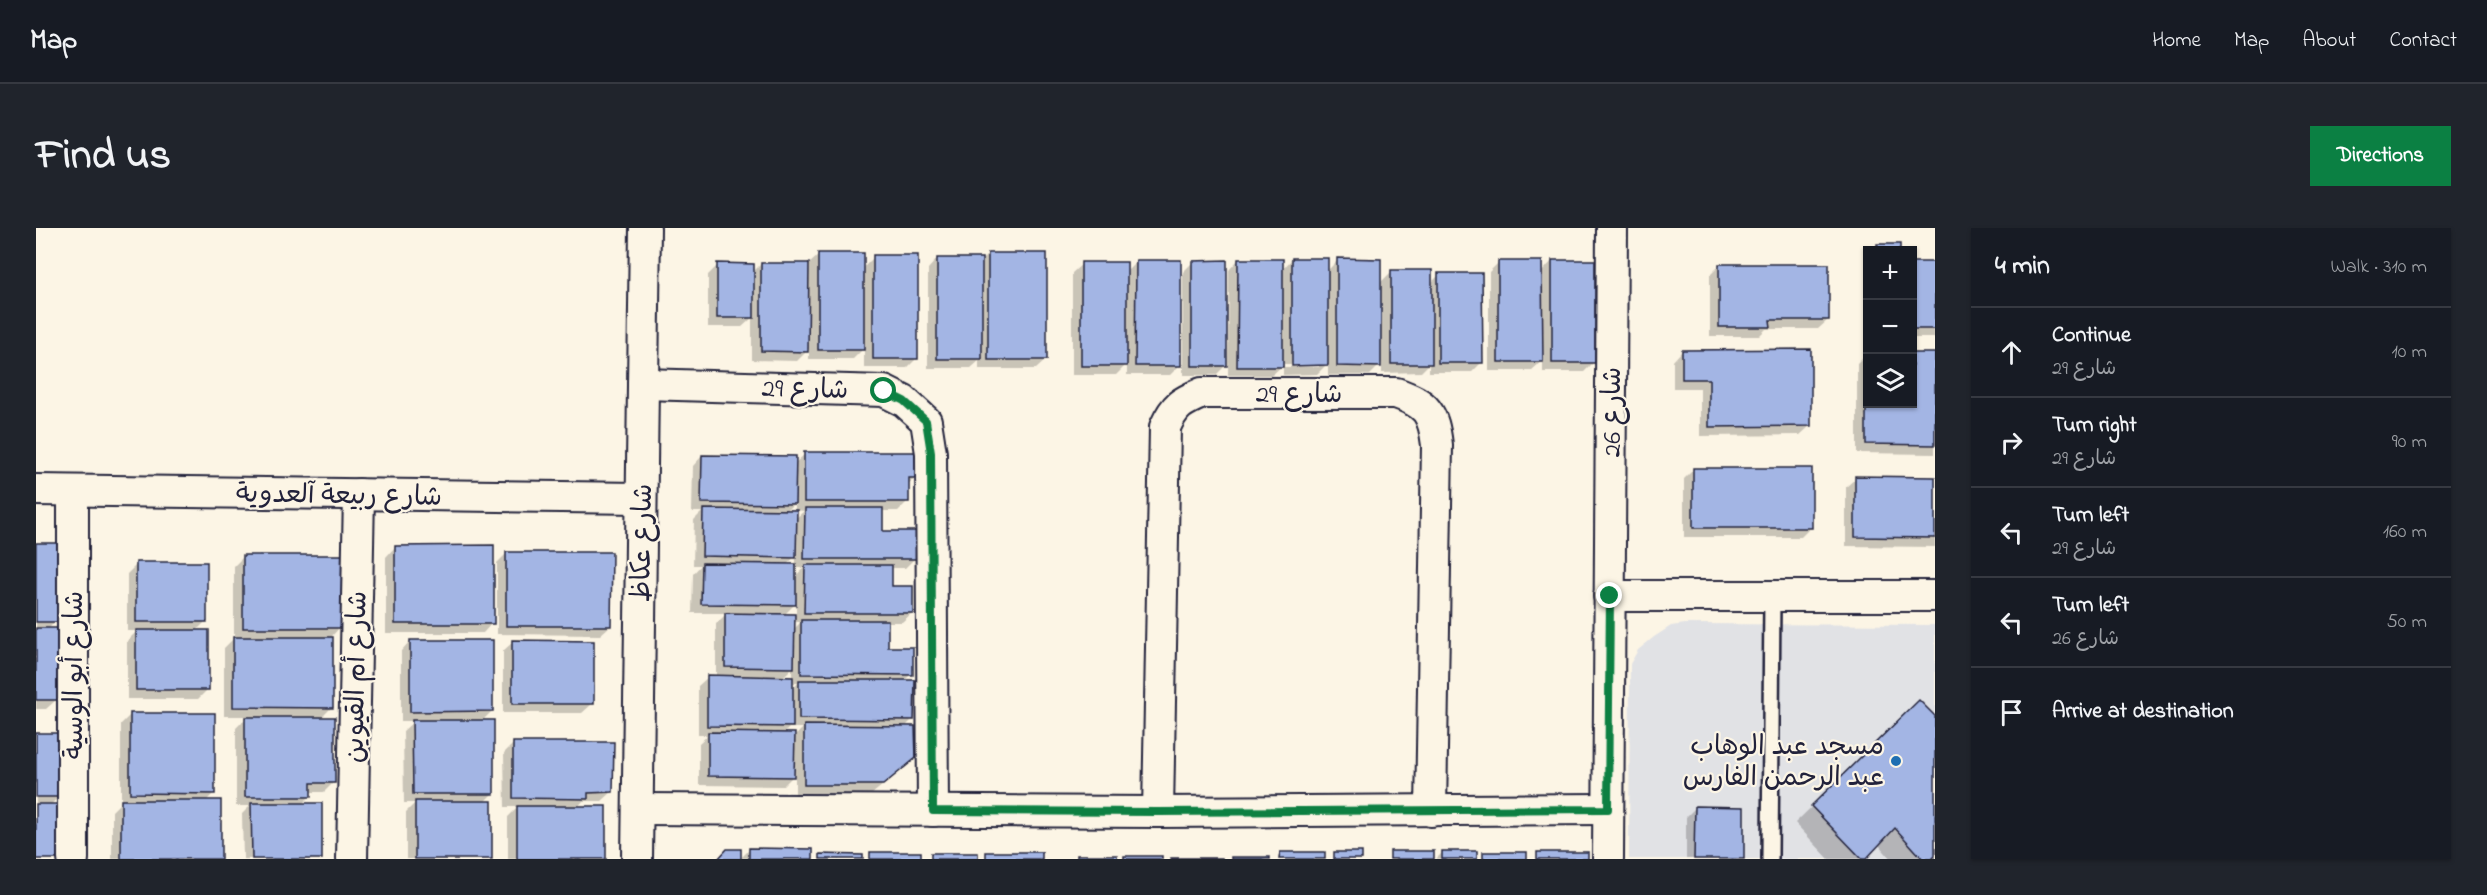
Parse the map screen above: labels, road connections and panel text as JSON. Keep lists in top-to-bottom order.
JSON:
{
  "streets": {
    "street": [
      "شارع 29",
      "شارع 26",
      "شارع ربيعة آلعدوية",
      "شارع عكاظ",
      "شارع أبو الوسية",
      "شارع أم القيوين"
    ]
  },
  "crossings": [
    ["شارع 29", "شارع عكاظ"],
    ["شارع ربيعة آلعدوية", "شارع عكاظ"],
    ["شارع ربيعة آلعدوية", "شارع أبو الوسية"],
    ["شارع ربيعة آلعدوية", "شارع أم القيوين"]
  ],
  "places": ["مسجد عبد الوهاب عبد الرحمن الفارس"],
  "page": {
    "header": "Map",
    "nav": [
      "Home",
      "Map",
      "About",
      "Contact"
    ],
    "title": "Find us",
    "buttons": "Directions",
    "heading": ["4 min", "Walk · 310 m"],
    "map_buttons": ["+", "−"],
    "list": [
      ["Continue", "شارع 29", "10 m"],
      ["Turn right", "شارع 29", "90 m"],
      ["Turn left", "شارع 29", "160 m"],
      ["Turn left", "شارع 26", "50 m"],
      "Arrive at destination"
    ]
  }
}
